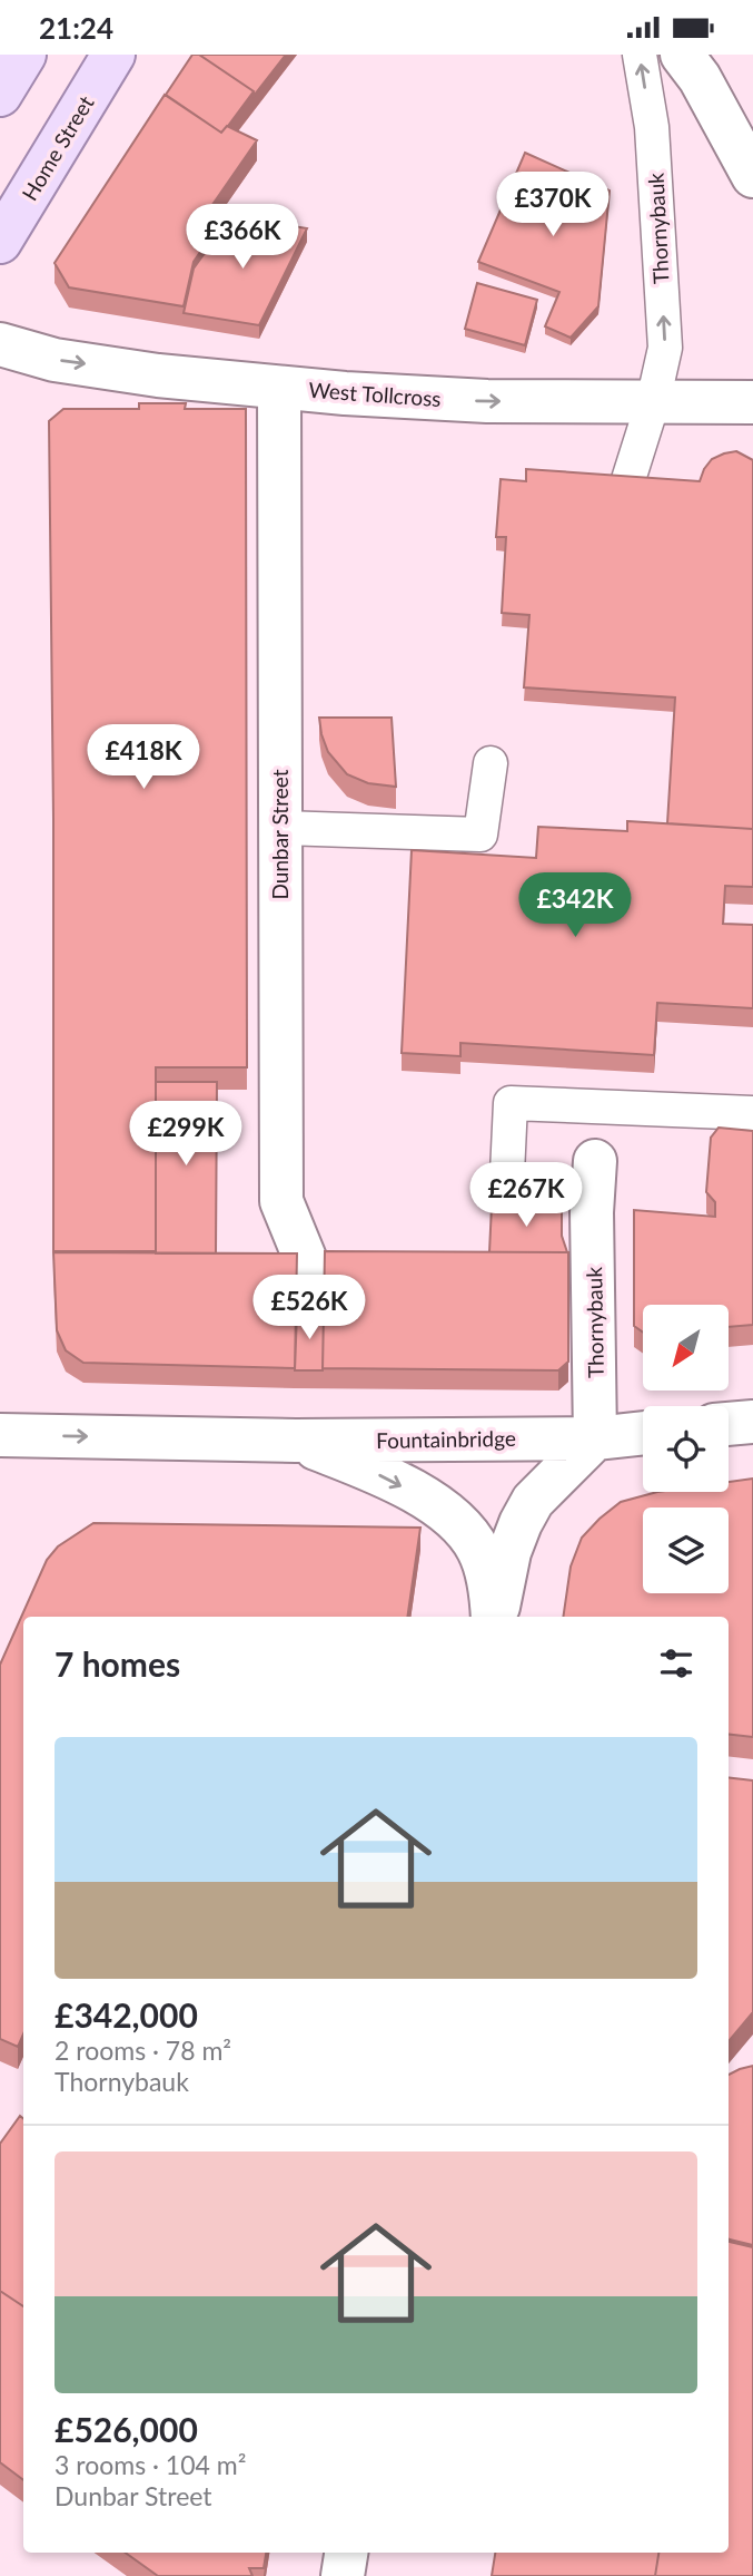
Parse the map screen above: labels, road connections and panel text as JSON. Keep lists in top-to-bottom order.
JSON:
{
  "streets": {
    "main road": ["Home Street"],
    "street": [
      "Thornybauk",
      "West Tollcross",
      "Dunbar Street",
      "Fountainbridge"
    ]
  },
  "crossings": [
    ["Thornybauk", "West Tollcross"],
    ["Thornybauk", "Fountainbridge"],
    ["West Tollcross", "Dunbar Street"]
  ],
  "one_way": ["Thornybauk", "West Tollcross"],
  "north": "bottom left",
  "page": {
    "status": "21:24",
    "price": [
      "£370K",
      "£366K",
      "£418K",
      "£342K",
      "£299K",
      "£267K",
      "£526K"
    ],
    "heading": "7 homes",
    "list": [
      {
        "name": "£342,000",
        "note": "2 rooms · 78 m² · Thornybauk"
      },
      {
        "name": "£526,000",
        "note": "3 rooms · 104 m² · Dunbar Street"
      }
    ]
  }
}
